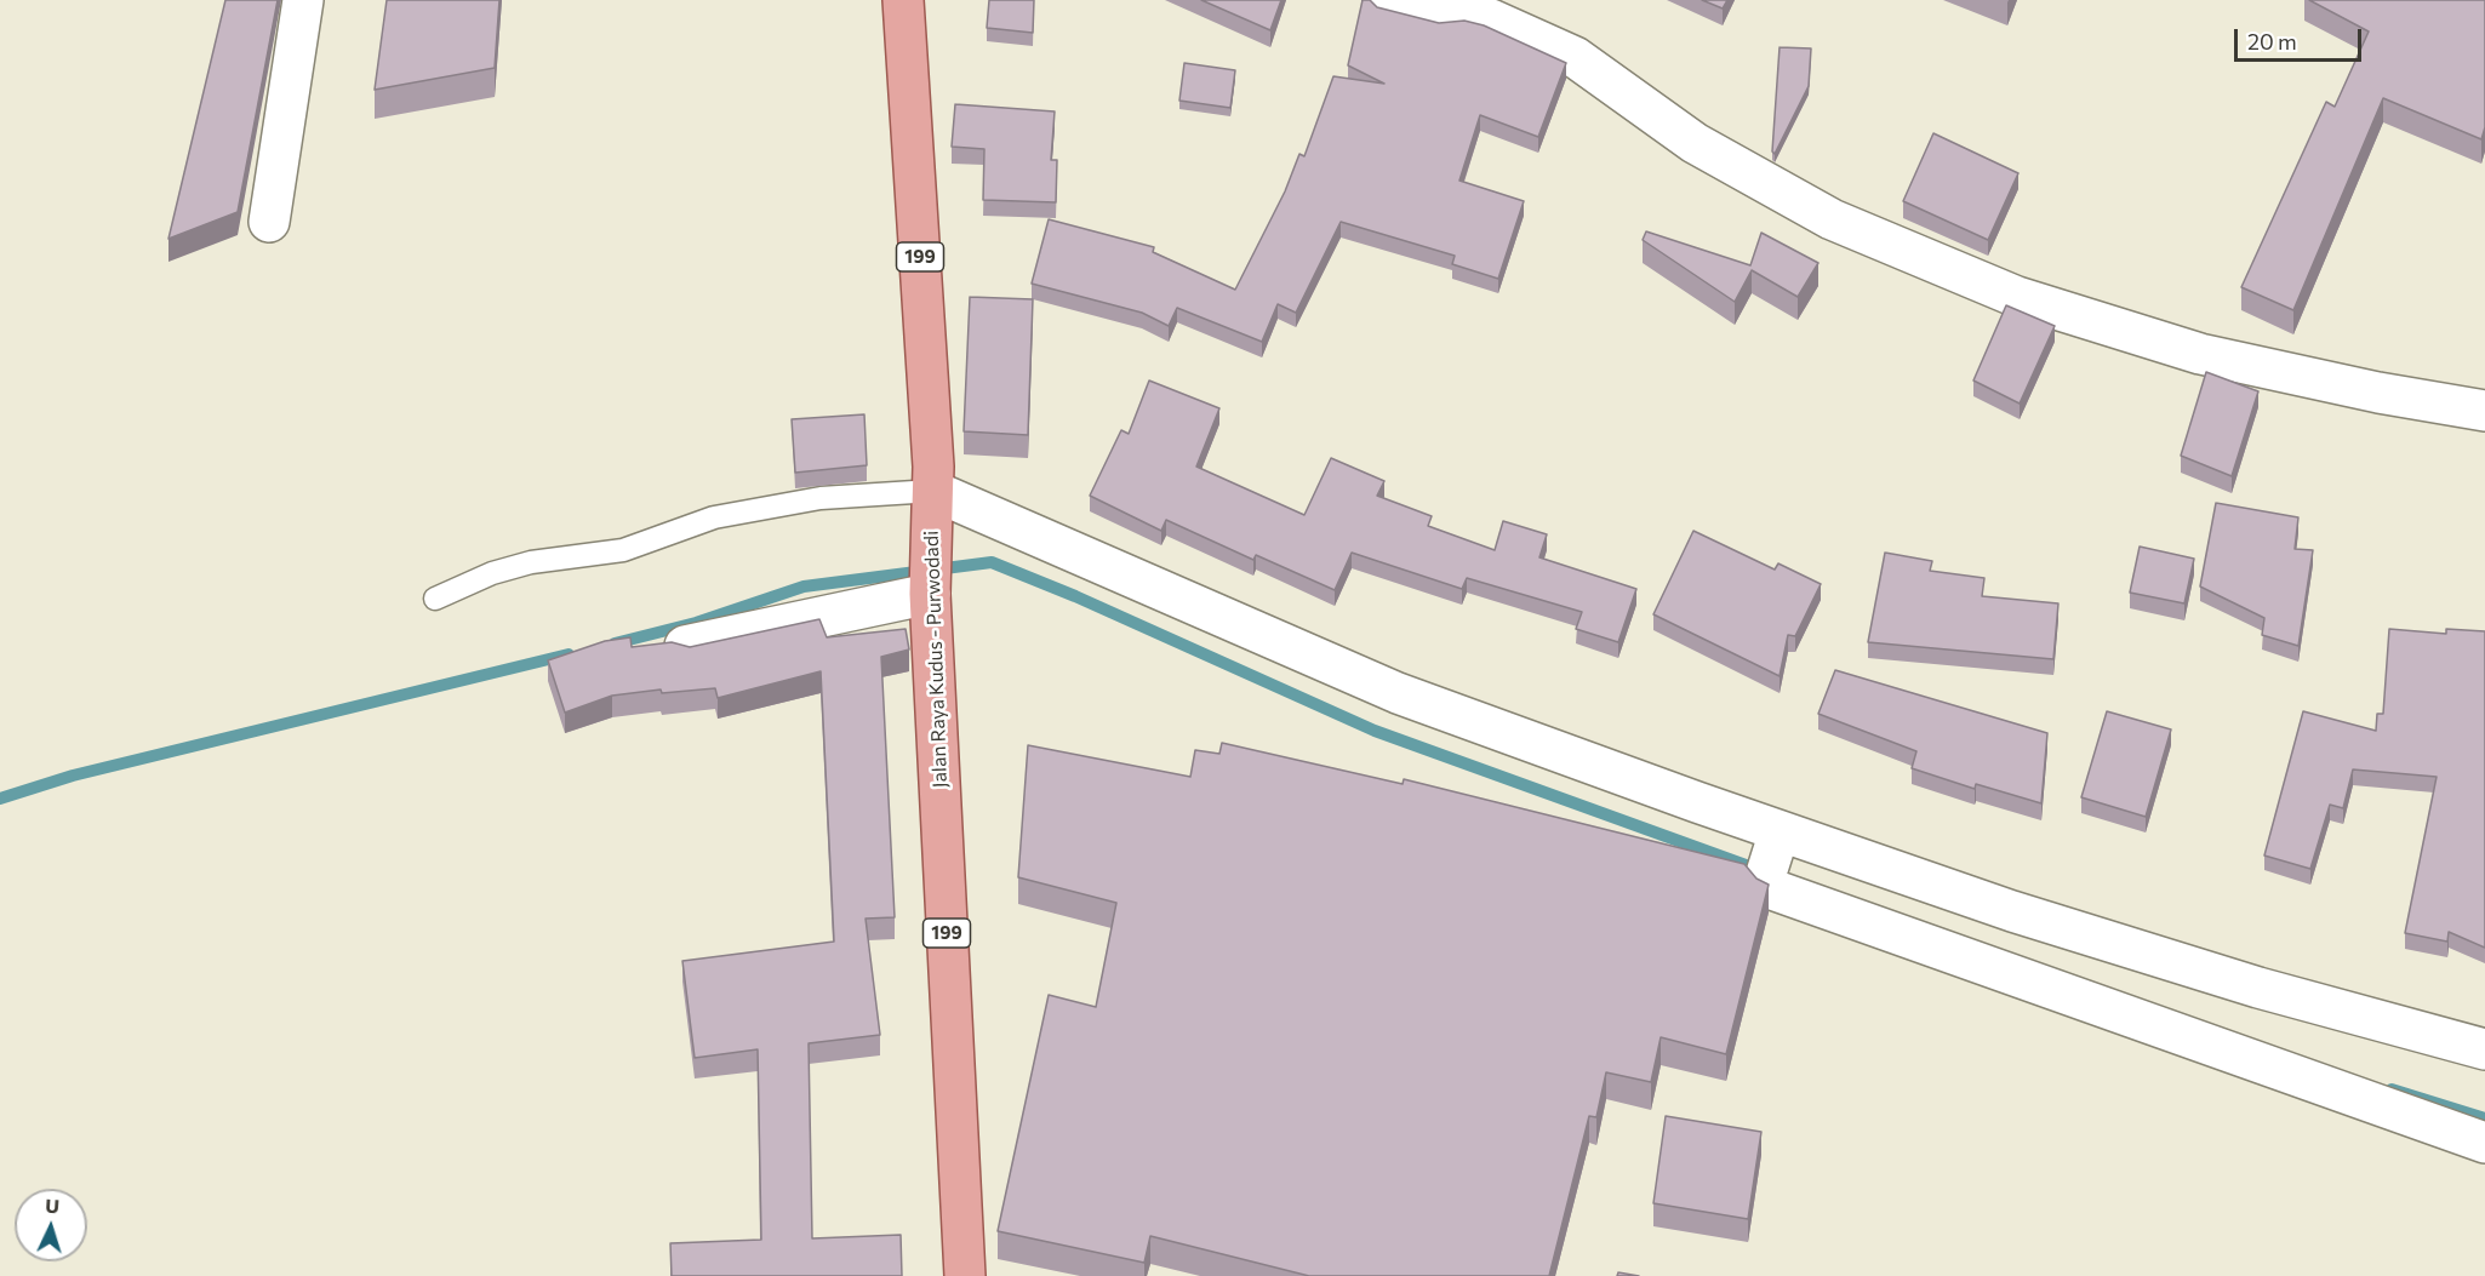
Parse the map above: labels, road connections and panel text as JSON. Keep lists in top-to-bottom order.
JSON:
{
  "streets": {
    "main road": ["199", "Jalan Raya Kudus - Purwodadi"]
  },
  "scale_bar": "20 m",
  "north": "top"
}
